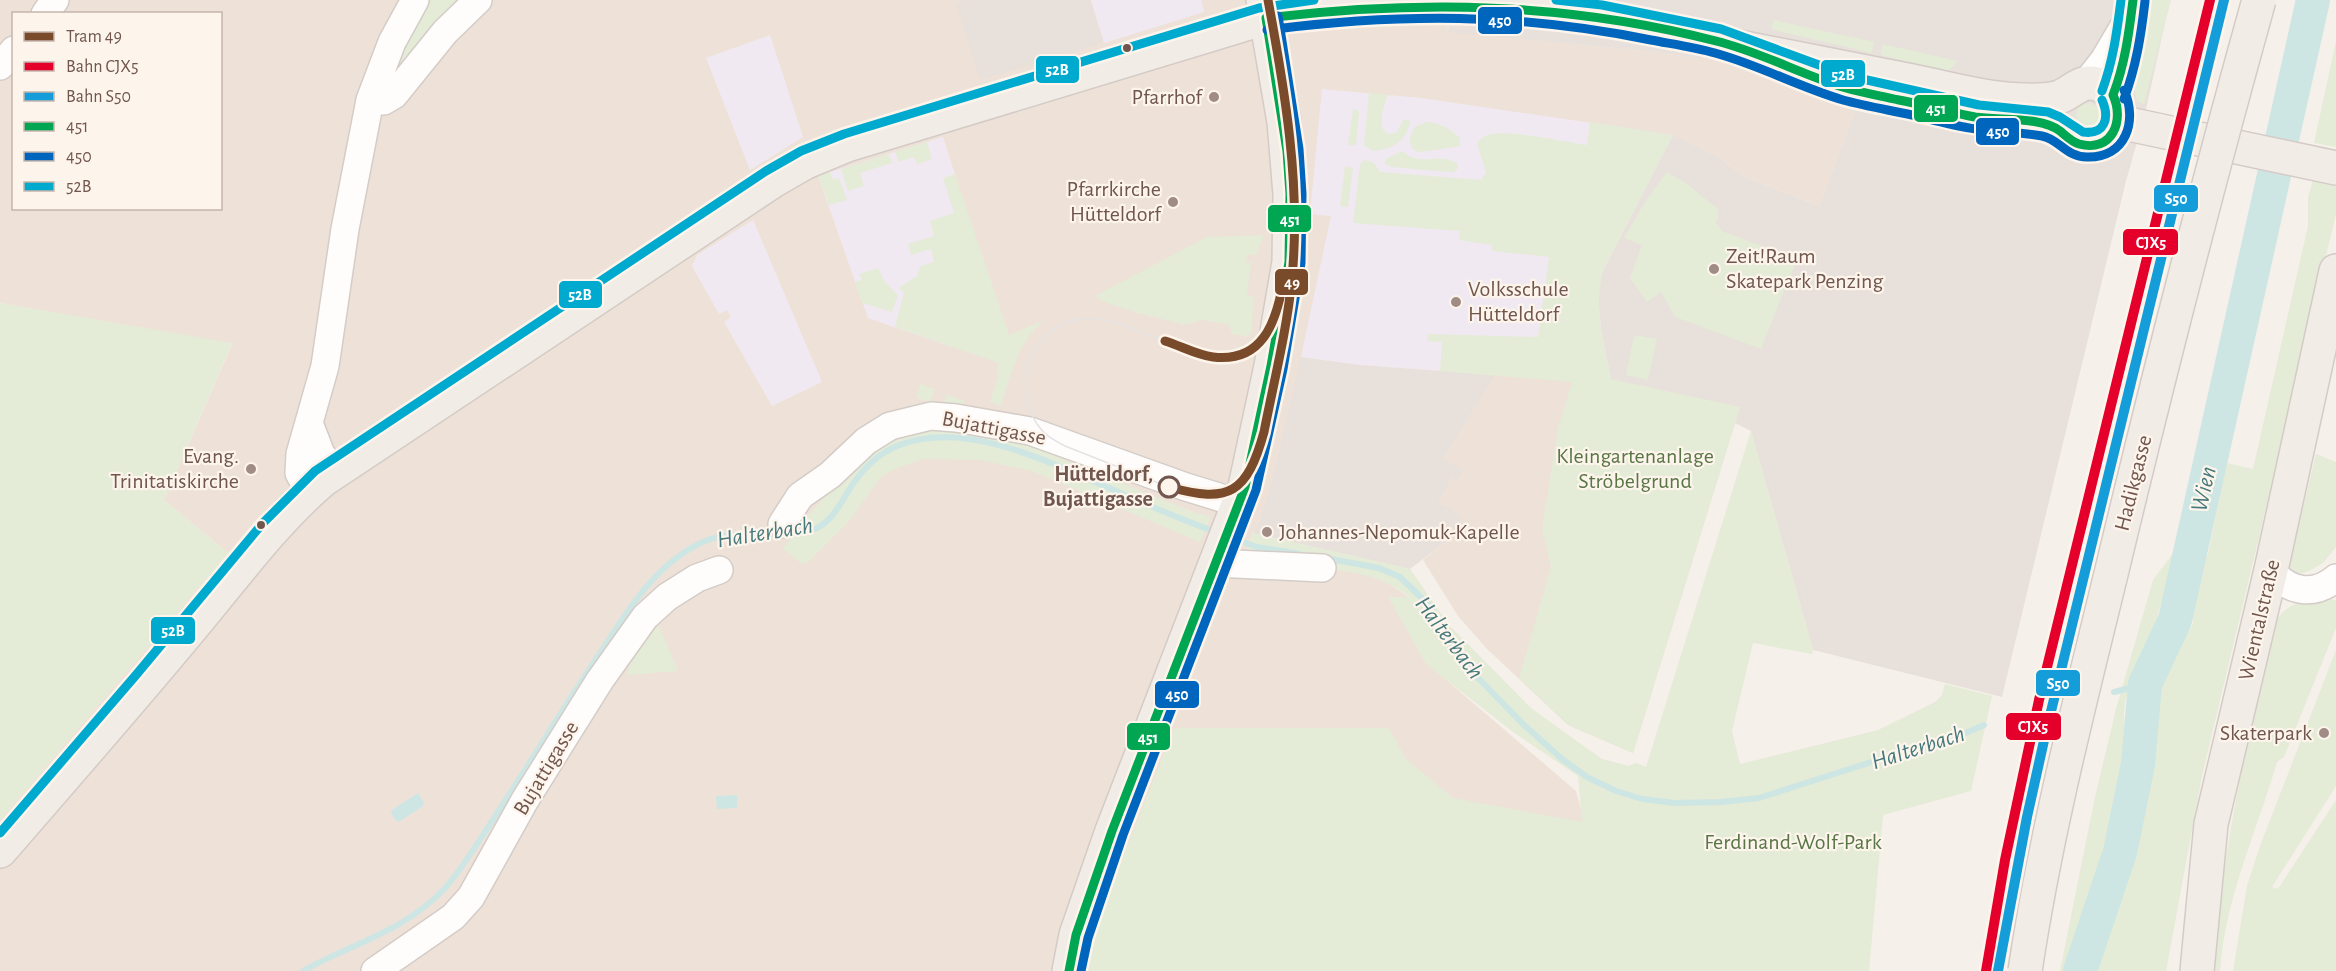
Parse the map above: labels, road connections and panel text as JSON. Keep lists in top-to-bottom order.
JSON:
{
  "streets": {
    "main road": ["Hadikgasse", "Wientalstraße"],
    "street": ["Bujattigasse"]
  },
  "water": ["Wien", "Halterbach"],
  "parks": ["Kleingartenanlage Ströbelgrund", "Ferdinand-Wolf-Park"],
  "places": [
    "Pfarrhof",
    "Pfarrkirche Hütteldorf",
    "Zeit!Raum Skatepark Penzing",
    "Volksschule Hütteldorf",
    "Evang. Trinitatiskirche",
    "Hütteldorf, Bujattigasse",
    "Johannes-Nepomuk-Kapelle",
    "Skaterpark"
  ],
  "lines": [
    "tram line 49",
    "rail line CJX5",
    "rail line S50",
    "transit line 451",
    "transit line 52B",
    "transit line 450"
  ],
  "legend": [
    "Tram 49",
    "Bahn CJX5",
    "Bahn S50",
    "451",
    "450",
    "52B"
  ]
}
